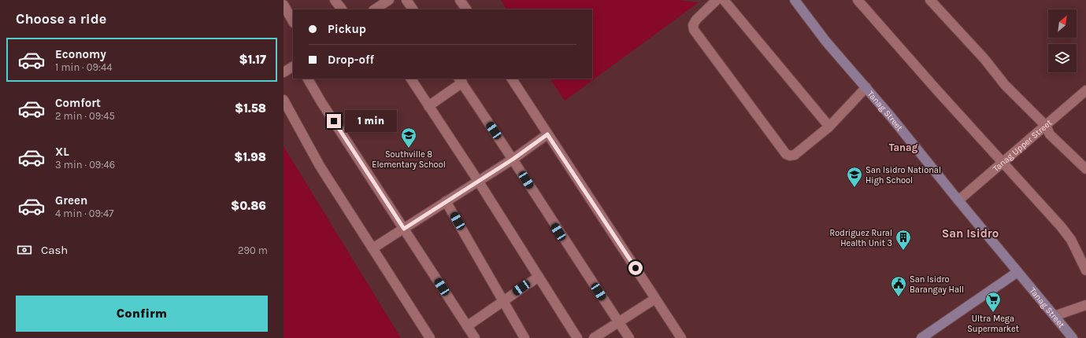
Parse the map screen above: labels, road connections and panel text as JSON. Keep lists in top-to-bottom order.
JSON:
{
  "streets": {
    "main road": ["Tanag Street"],
    "street": ["Tanag Upper Street"]
  },
  "crossings": [
    ["Tanag Street", "Tanag Upper Street"]
  ],
  "districts": ["Tanag", "San Isidro"],
  "places": {
    "school or university": ["Southville 8 Elementary School", "San Isidro National High School"],
    "building": ["Rodriguez Rural Health Unit 3"],
    "public building": ["San Isidro Barangay Hall"],
    "supermarket": ["Ultra Mega Supermarket"]
  },
  "north": "top right",
  "page": {
    "heading": "Choose a ride",
    "banner": ["Pickup", "Drop-off"],
    "list": [
      {
        "name": "Economy",
        "note": "1 min · 09:44",
        "value": "$1.17"
      },
      {
        "name": "Comfort",
        "note": "2 min · 09:45",
        "value": "$1.58"
      },
      {
        "name": "XL",
        "note": "3 min · 09:46",
        "value": "$1.98"
      },
      {
        "name": "Green",
        "note": "4 min · 09:47",
        "value": "$0.86"
      }
    ],
    "bubble": "1 min",
    "pay": ["Cash", "290 m"],
    "buttons": "Confirm"
  }
}
